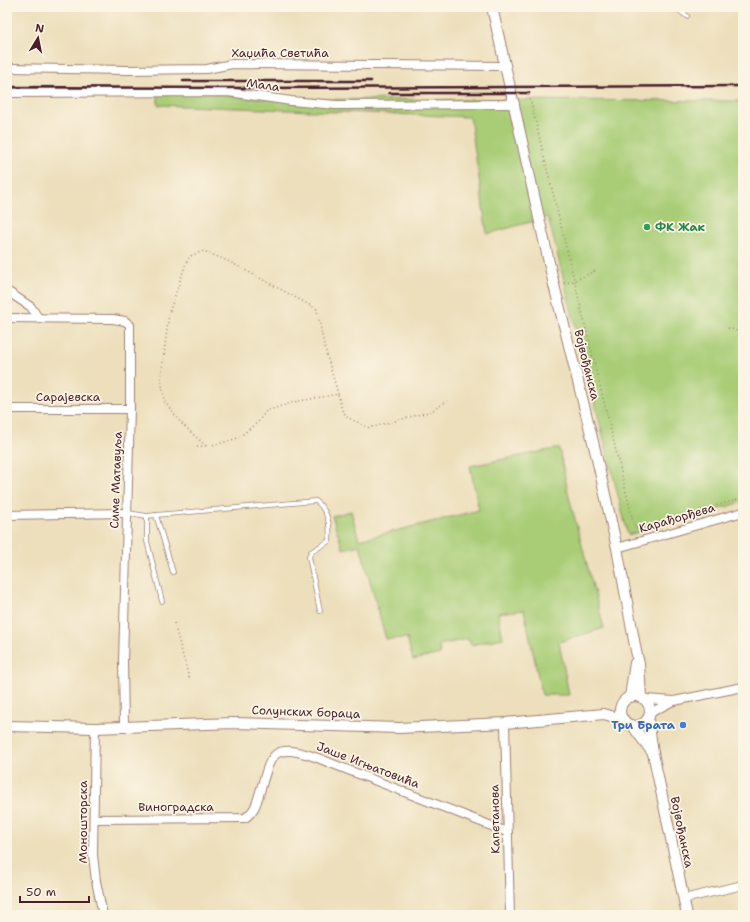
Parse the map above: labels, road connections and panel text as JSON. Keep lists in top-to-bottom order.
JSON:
{
  "streets": {
    "street": [
      "Хаџића Светића",
      "Мала",
      "Војвођанска",
      "Сарајевска",
      "Симе Матавуља",
      "Карађорђева",
      "Солунских бораца",
      "Јаше Игњатовића",
      "Виноградска",
      "Капетанова",
      "Моношторска"
    ]
  },
  "crossings": [
    ["Хаџића Светића", "Војвођанска"],
    ["Мала", "Војвођанска"],
    ["Војвођанска", "Карађорђева"],
    ["Војвођанска", "Солунских бораца"],
    ["Сарајевска", "Симе Матавуља"],
    ["Симе Матавуља", "Солунских бораца"],
    ["Солунских бораца", "Капетанова"],
    ["Солунских бораца", "Моношторска"],
    ["Јаше Игњатовића", "Виноградска"],
    ["Јаше Игњатовића", "Капетанова"],
    ["Виноградска", "Моношторска"]
  ],
  "places": ["ФК Жак", "Три Брата"],
  "scale_bar": "50 m",
  "north": "top"
}
